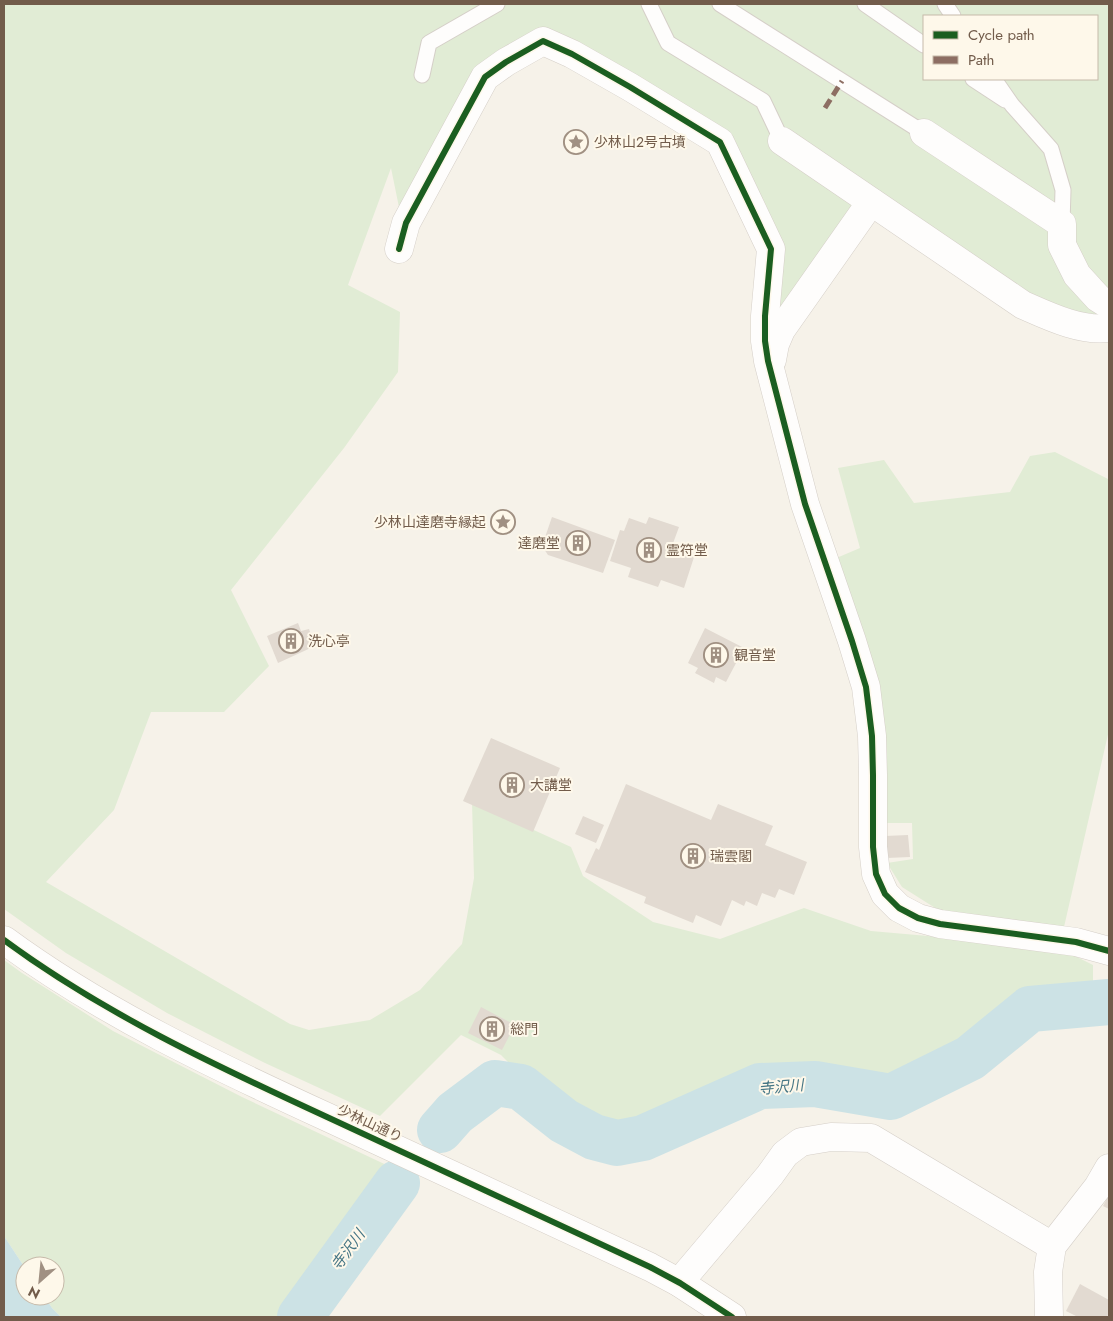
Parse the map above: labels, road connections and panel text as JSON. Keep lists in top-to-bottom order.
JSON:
{
  "streets": {
    "street": ["少林山通り"]
  },
  "water": ["寺沢川"],
  "places": {
    "place": ["少林山2号古墳", "少林山達磨寺縁起"],
    "building": [
      "達磨堂",
      "霊符堂",
      "洗心亭",
      "観音堂",
      "大講堂",
      "瑞雲閣",
      "総門"
    ]
  },
  "legend": ["Cycle path", "Path"],
  "north": "bottom left"
}
